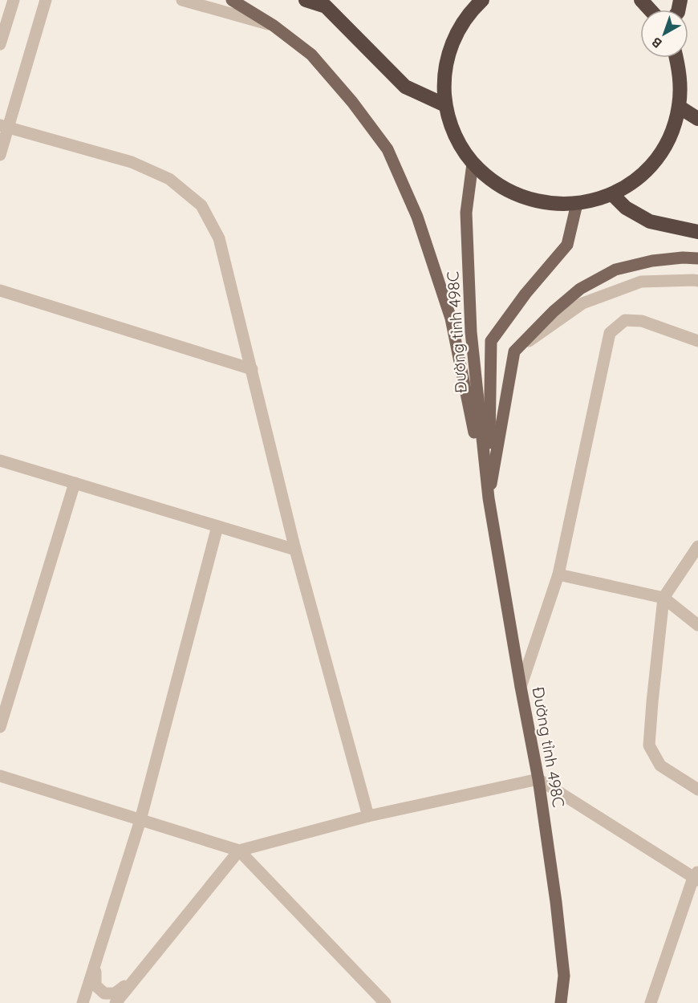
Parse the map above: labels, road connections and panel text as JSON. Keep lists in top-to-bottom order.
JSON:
{
  "streets": {
    "main road": ["Đường tỉnh 498C"]
  },
  "north": "bottom left"
}
